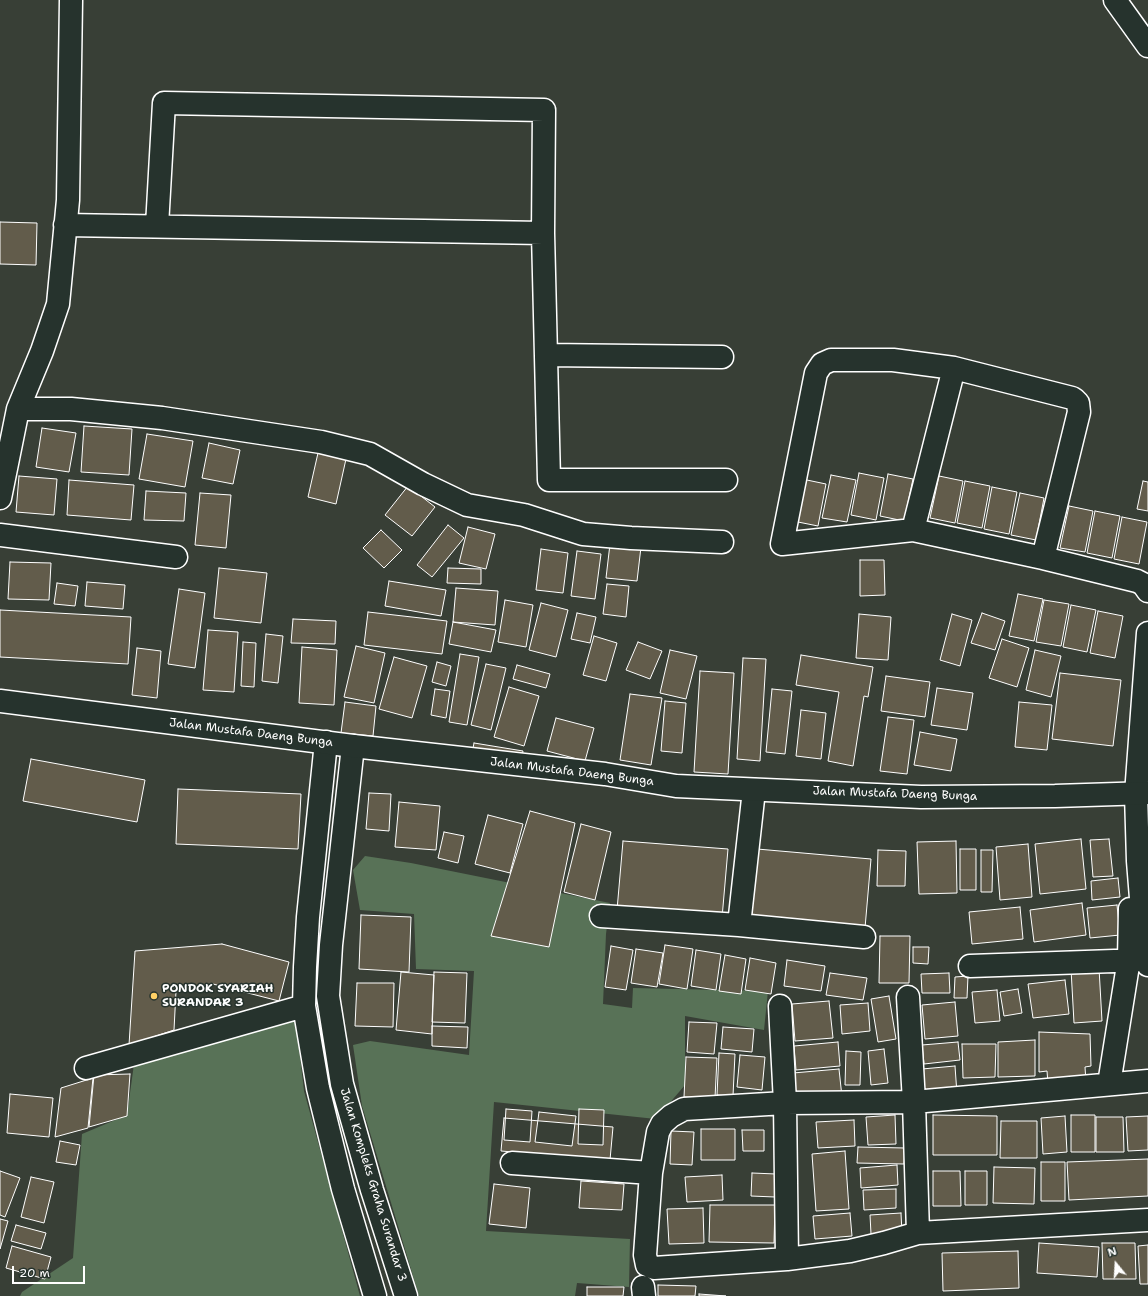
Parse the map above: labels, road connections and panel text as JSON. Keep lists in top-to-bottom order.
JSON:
{
  "streets": {
    "street": ["Jalan Mustafa Daeng Bunga", "Jalan Kompleks Graha Surandar 3"]
  },
  "crossings": [
    ["Jalan Mustafa Daeng Bunga", "Jalan Kompleks Graha Surandar 3"]
  ],
  "places": ["PONDOK SYARIAH SURANDAR 3"],
  "scale_bar": "20 m",
  "north": "top"
}
